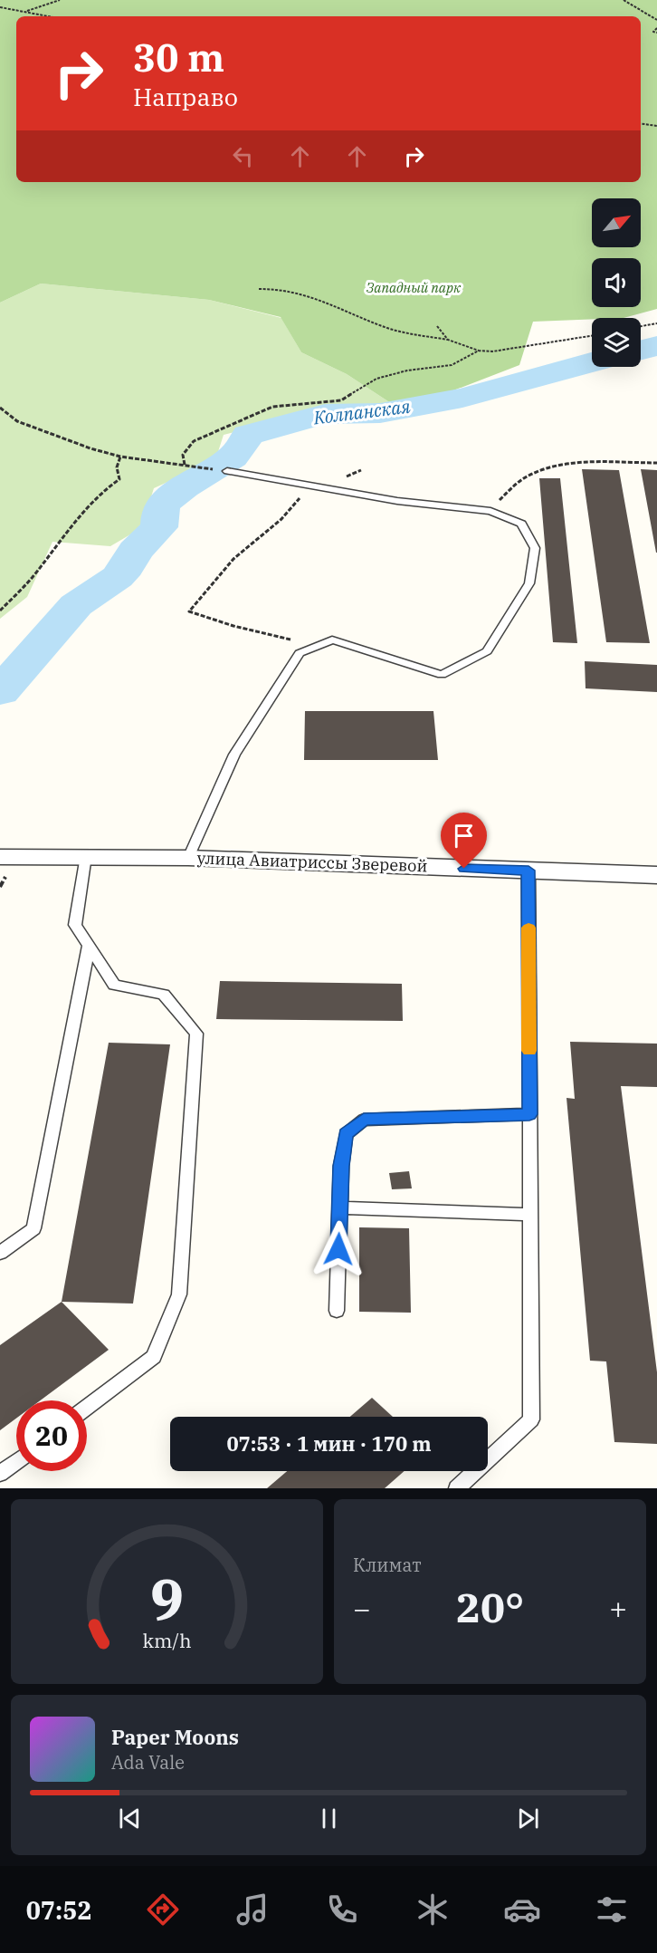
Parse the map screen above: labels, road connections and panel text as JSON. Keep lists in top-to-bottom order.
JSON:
{
  "streets": {
    "street": ["улица Авиатриссы Зверевой"]
  },
  "water": ["Колпанская"],
  "parks": ["Западный парк"],
  "north": "top right",
  "page": {
    "turn": ["30 m", "Направо"],
    "limit": "20",
    "trip": "07:53 · 1 мин · 170 m",
    "tile": "Климат",
    "heat": ["−", "20°", "+"],
    "song": ["Paper Moons", "Ada Vale"],
    "tabs": "07:52",
    "gauge": ["9", "km/h"]
  }
}
